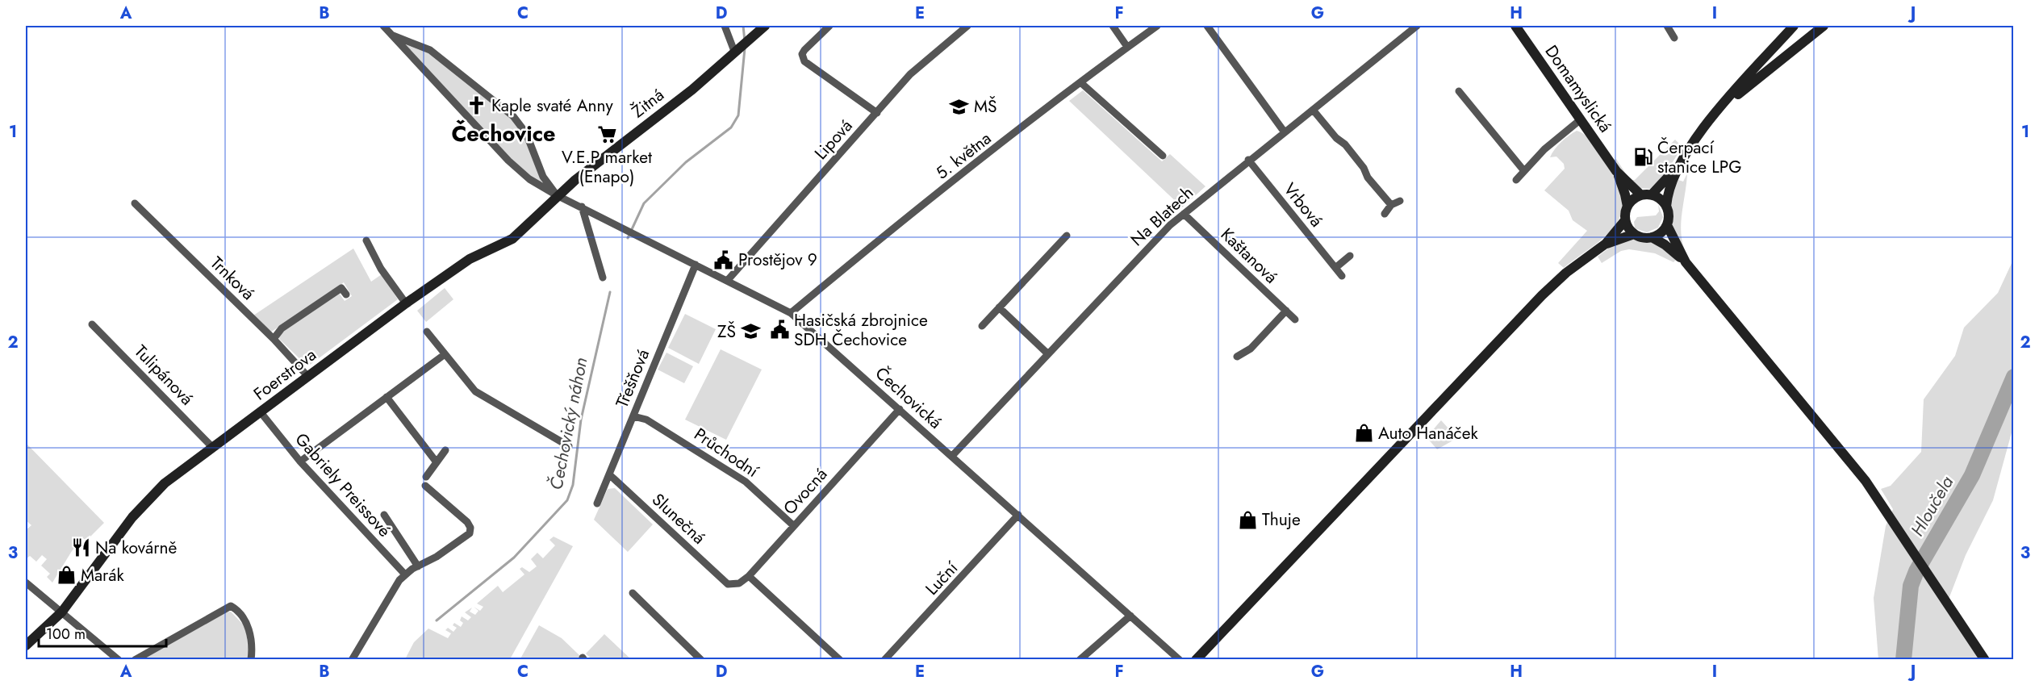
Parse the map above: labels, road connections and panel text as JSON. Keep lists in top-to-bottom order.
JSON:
{
  "streets": {
    "street": [
      "Domamyslická",
      "Žitná",
      "Lipová",
      "5. května",
      "Vrbová",
      "Na Blatech",
      "Kaštanová",
      "Trnková",
      "Foerstrova",
      "Tulipánová",
      "Třešňová",
      "Čechovická",
      "Průchodní",
      "Gabriely Preissové",
      "Ovocná",
      "Slunečná",
      "Luční"
    ]
  },
  "crossings": [
    ["Žitná", "Foerstrova"],
    ["Žitná", "Čechovická"],
    ["Lipová", "Čechovická"],
    ["5. května", "Čechovická"],
    ["Vrbová", "Na Blatech"],
    ["Na Blatech", "Kaštanová"],
    ["Na Blatech", "Čechovická"],
    ["Trnková", "Foerstrova"],
    ["Foerstrova", "Tulipánová"],
    ["Foerstrova", "Čechovická"],
    ["Foerstrova", "Gabriely Preissové"],
    ["Třešňová", "Čechovická"],
    ["Třešňová", "Průchodní"],
    ["Třešňová", "Slunečná"],
    ["Čechovická", "Ovocná"],
    ["Čechovická", "Luční"],
    ["Průchodní", "Ovocná"],
    ["Ovocná", "Slunečná"]
  ],
  "districts": ["Čechovice"],
  "water": ["Čechovický náhon", "Hloučela"],
  "places": {
    "church": ["Kaple svaté Anny"],
    "school or university": ["MŠ", "ZŠ"],
    "supermarket": ["V.E.P market (Enapo)"],
    "fuel station": ["Čerpací stanice LPG"],
    "public building": ["Prostějov 9", "Hasičská zbrojnice SDH Čechovice"],
    "shop": ["Auto Hanáček", "Thuje", "Marák"],
    "restaurant": ["Na kovárně"]
  },
  "scale_bar": "100 m",
  "grid": {
    "columns": [
      "A",
      "B",
      "C",
      "D",
      "E",
      "F",
      "G",
      "H",
      "I",
      "J"
    ],
    "rows": ["1", "2", "3"]
  }
}
